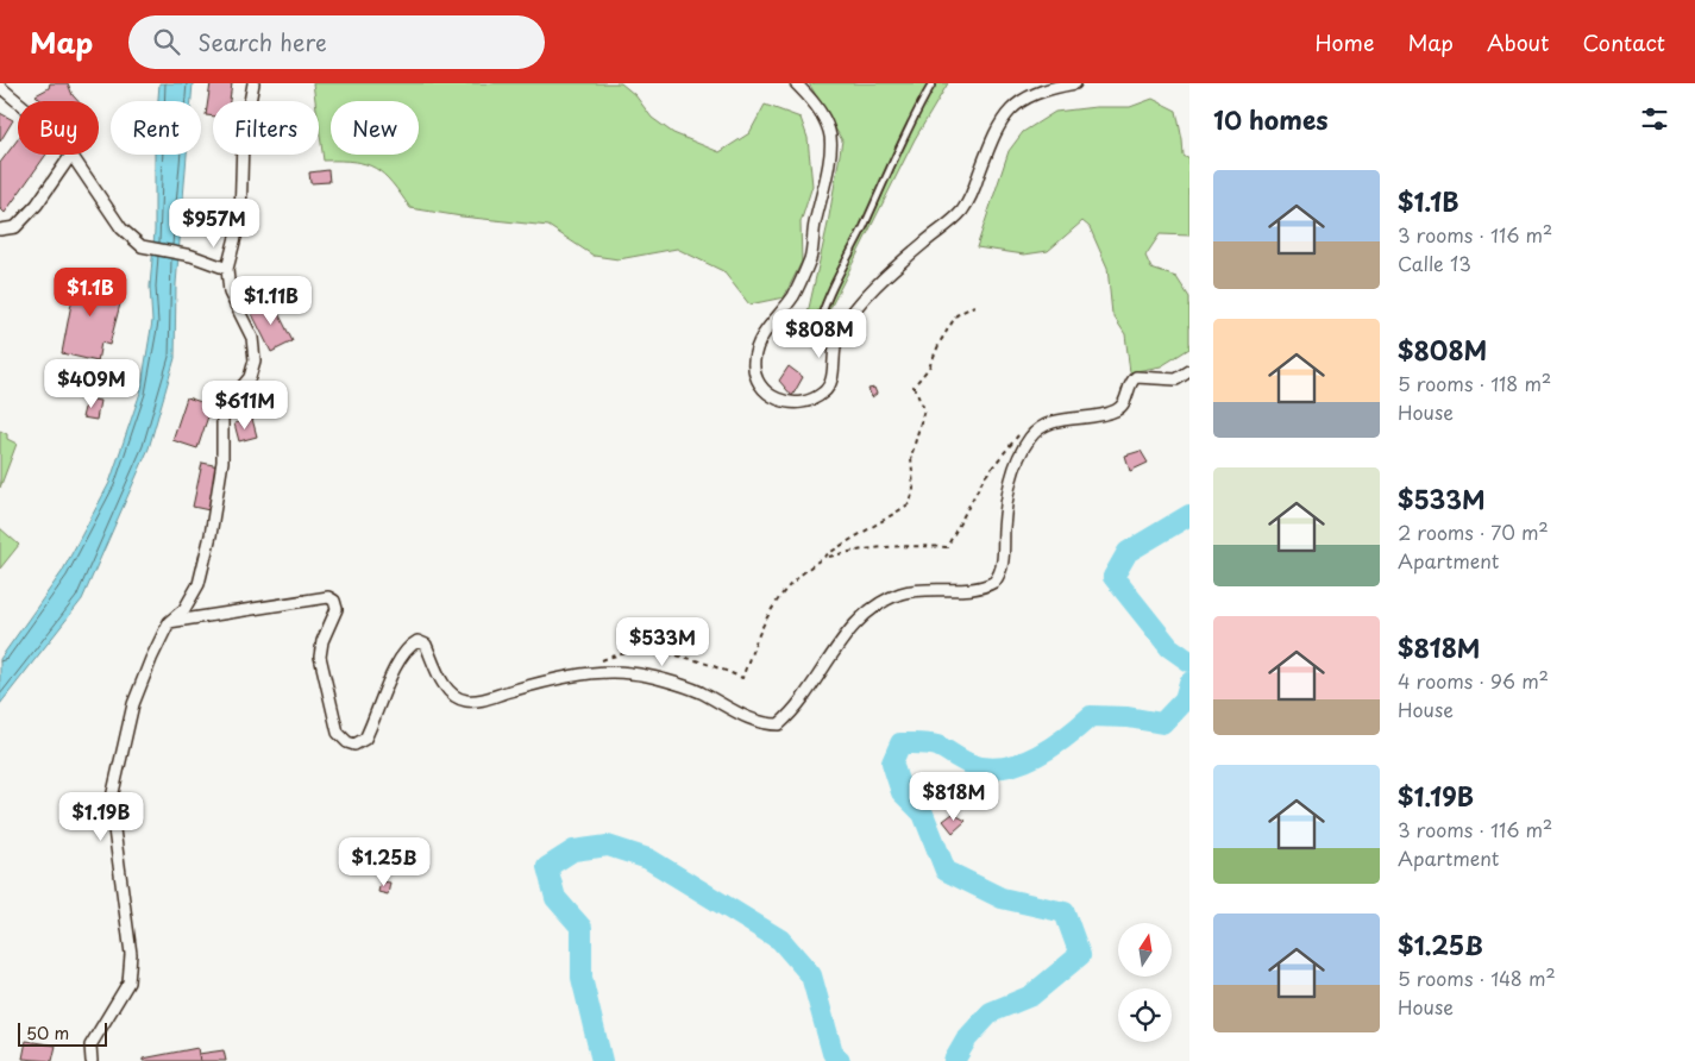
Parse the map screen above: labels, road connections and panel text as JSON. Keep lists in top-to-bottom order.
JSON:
{
  "scale_bar": "50 m",
  "north": "top",
  "page": {
    "header": "Map",
    "search": "Search here",
    "nav": [
      "Home",
      "Map",
      "About",
      "Contact"
    ],
    "heading": "10 homes",
    "chip": [
      "Buy",
      "Rent",
      "Filters",
      "New"
    ],
    "list": [
      {
        "name": "$1.1B",
        "note": "3 rooms · 116 m² · Calle 13"
      },
      {
        "name": "$808M",
        "note": "5 rooms · 118 m² · House"
      },
      {
        "name": "$533M",
        "note": "2 rooms · 70 m² · Apartment"
      },
      {
        "name": "$818M",
        "note": "4 rooms · 96 m² · House"
      },
      {
        "name": "$1.19B",
        "note": "3 rooms · 116 m² · Apartment"
      },
      {
        "name": "$1.25B",
        "note": "5 rooms · 148 m² · House"
      }
    ],
    "price": [
      "$957M",
      "$1.1B",
      "$1.11B",
      "$808M",
      "$409M",
      "$611M",
      "$533M",
      "$818M",
      "$1.19B",
      "$1.25B"
    ],
    "scale": "50 m"
  }
}
